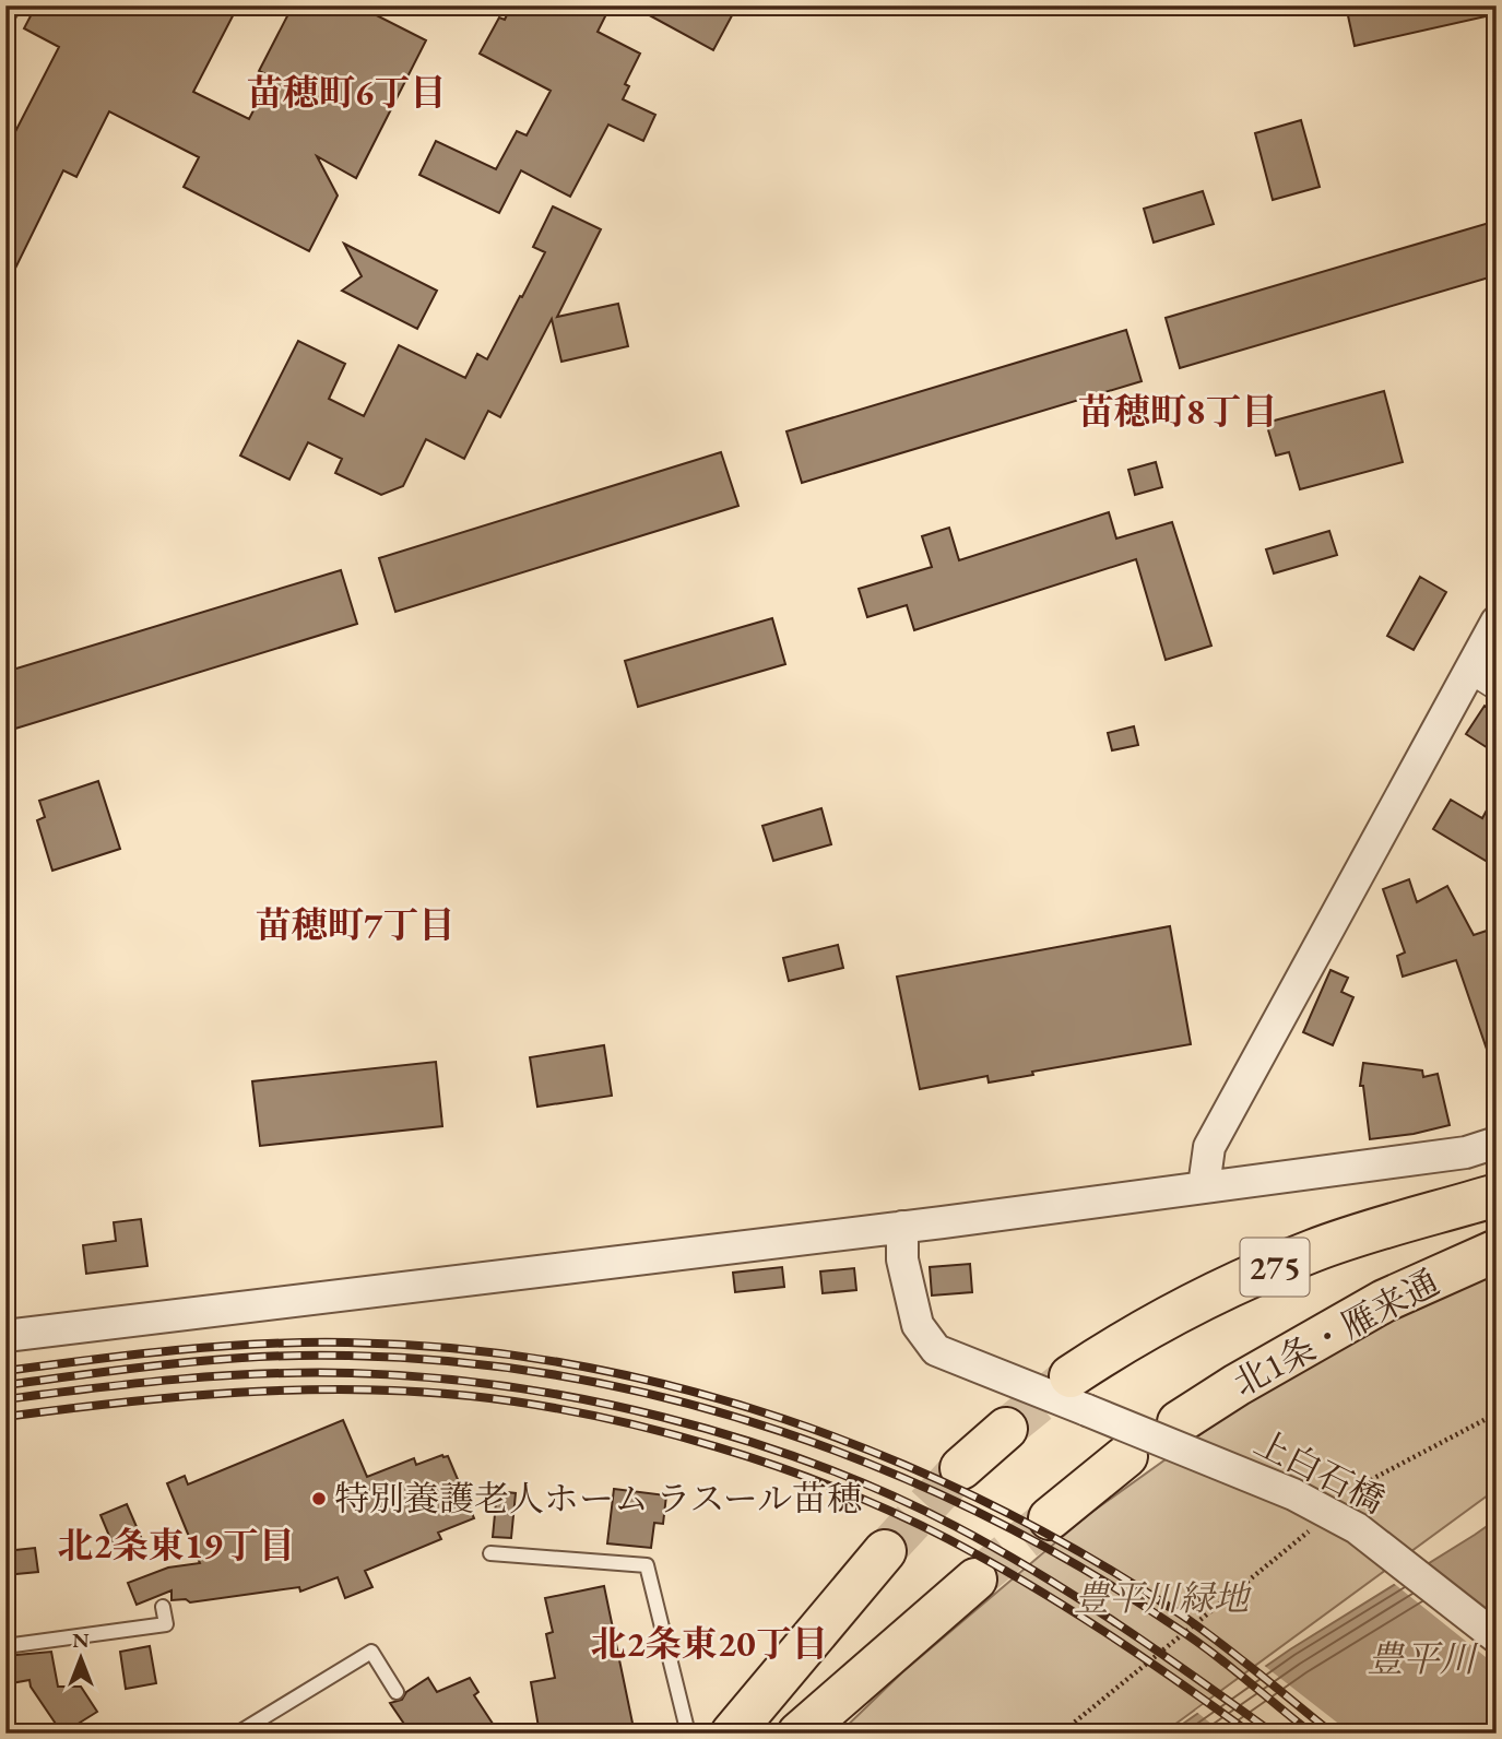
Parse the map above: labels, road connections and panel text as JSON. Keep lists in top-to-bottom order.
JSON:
{
  "streets": {
    "highway": ["275", "北1条・雁来通"],
    "street": ["上白石橋"]
  },
  "crossings": [
    ["北1条・雁来通", "上白石橋"]
  ],
  "districts": [
    "苗穂町6丁目",
    "苗穂町8丁目",
    "苗穂町7丁目",
    "北2条東19丁目",
    "北2条東20丁目"
  ],
  "water": ["豊平川"],
  "parks": ["豊平川緑地"],
  "places": ["特別養護老人ホーム ラスール苗穂"],
  "north": "top"
}
